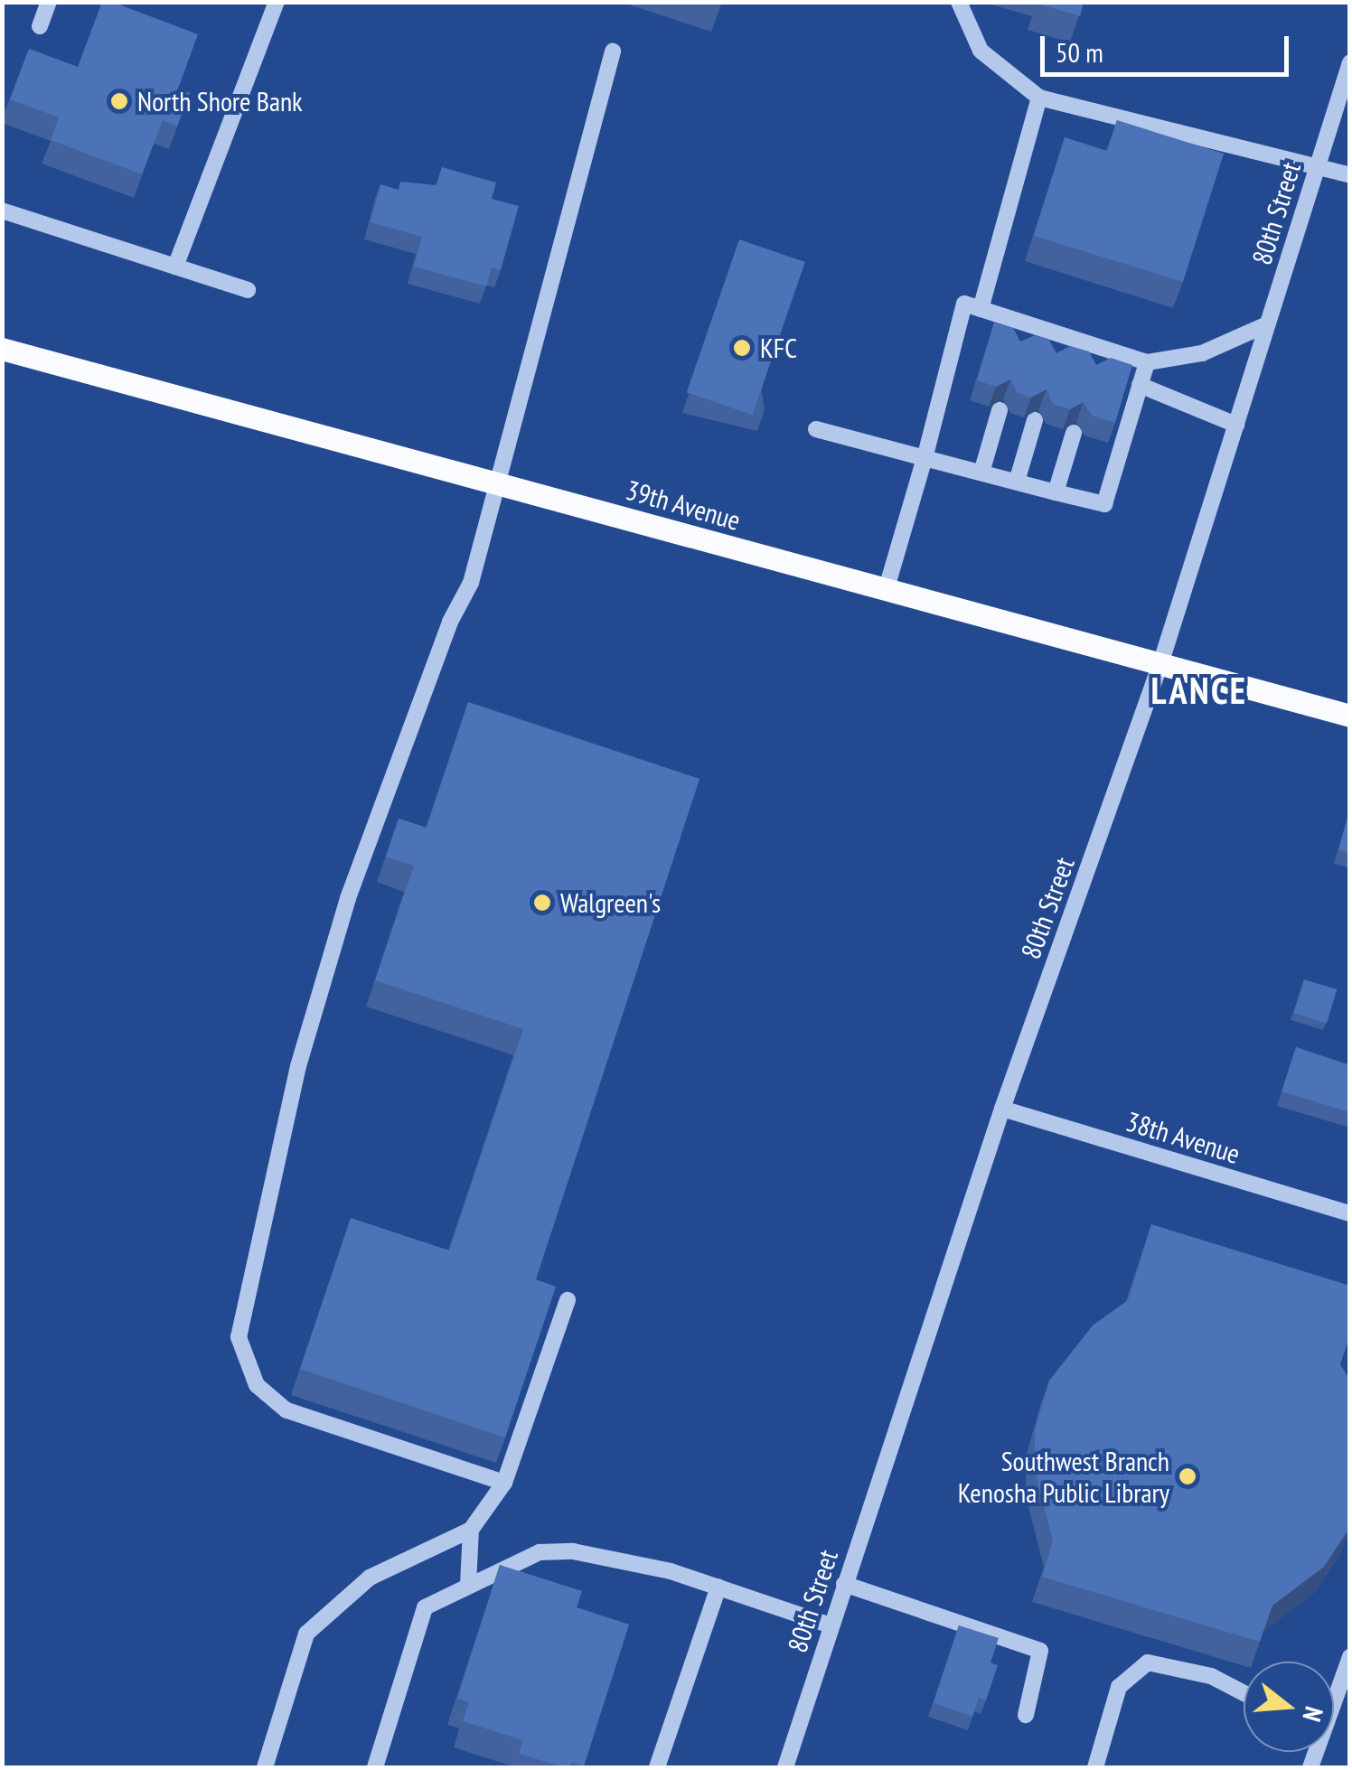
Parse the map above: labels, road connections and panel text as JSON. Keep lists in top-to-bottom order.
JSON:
{
  "streets": {
    "main road": ["39th Avenue"],
    "street": ["80th Street", "38th Avenue"]
  },
  "crossings": [
    ["80th Street", "39th Avenue"],
    ["80th Street", "38th Avenue"]
  ],
  "districts": ["LANCE"],
  "places": [
    "North Shore Bank",
    "KFC",
    "Walgreen's",
    "Southwest Branch Kenosha Public Library"
  ],
  "scale_bar": "50 m",
  "north": "right"
}
